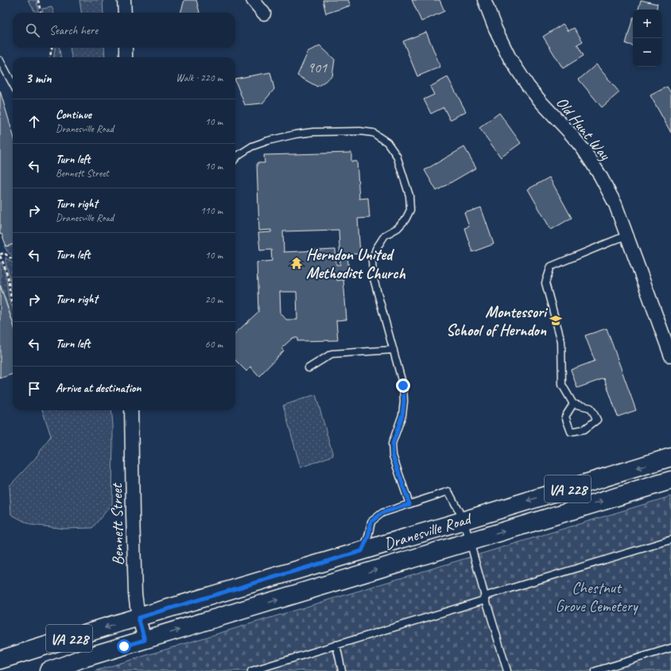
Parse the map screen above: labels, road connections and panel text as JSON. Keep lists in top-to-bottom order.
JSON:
{
  "streets": {
    "main road": ["VA 228", "Dranesville Road"],
    "street": ["Old Hunt Way", "Bennett Street"]
  },
  "crossings": [
    ["Bennett Street", "Dranesville Road"]
  ],
  "parks": ["Chestnut Grove Cemetery"],
  "places": {
    "temple": ["Herndon United Methodist Church"],
    "school or university": ["Montessori School of Herndon"]
  },
  "house_numbers": ["901"],
  "page": {
    "map_buttons": ["+", "−"],
    "search": "Search here",
    "heading": ["3 min", "Walk · 220 m"],
    "list": [
      ["Continue", "Dranesville Road", "10 m"],
      ["Turn left", "Bennett Street", "10 m"],
      ["Turn right", "Dranesville Road", "110 m"],
      ["Turn left", "10 m"],
      ["Turn right", "20 m"],
      ["Turn left", "60 m"],
      "Arrive at destination"
    ]
  }
}
